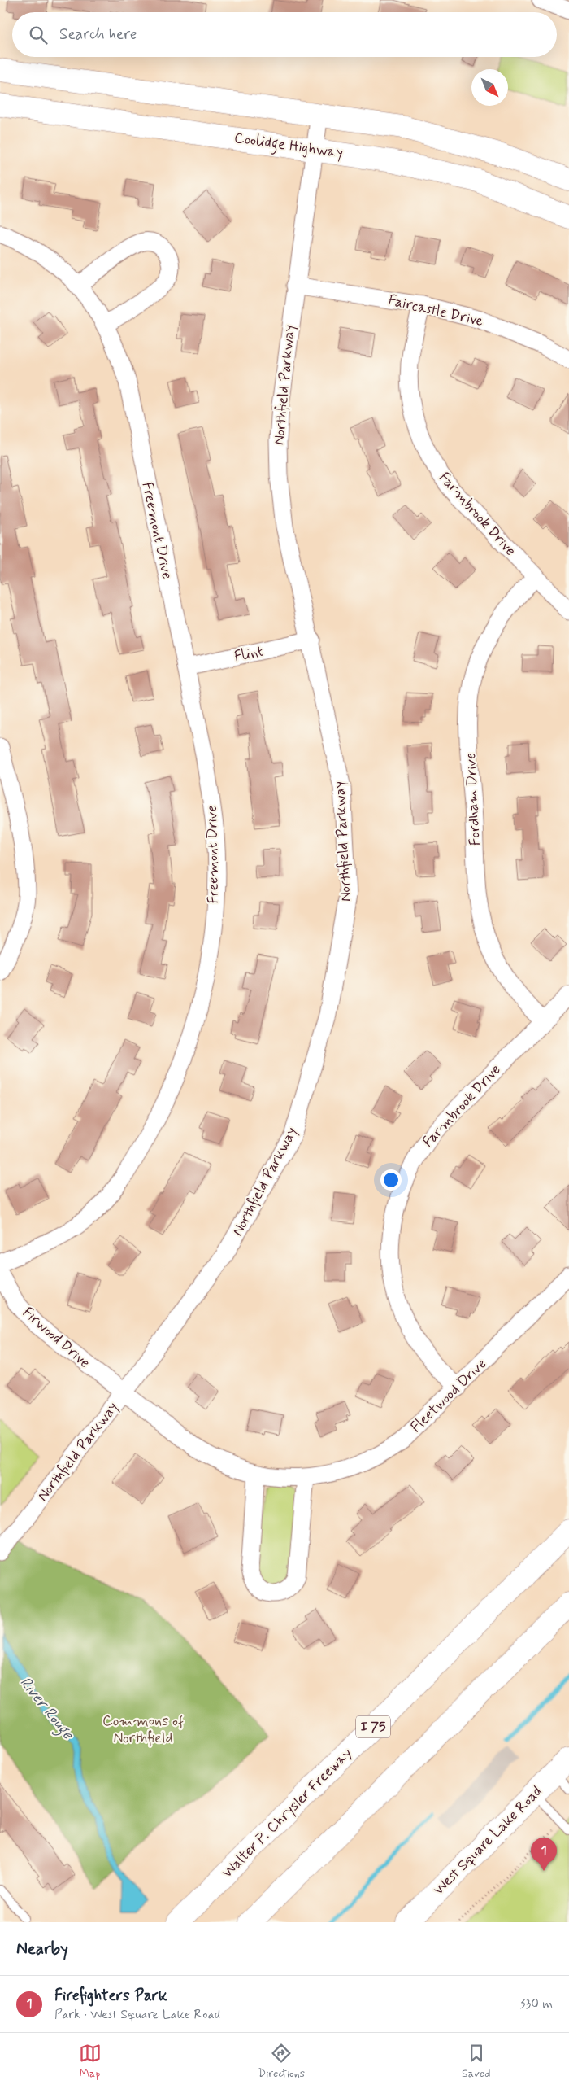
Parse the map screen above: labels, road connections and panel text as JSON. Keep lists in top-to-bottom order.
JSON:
{
  "streets": {
    "main road": [
      "Coolidge Highway",
      "I 75",
      "Walter P. Chrysler Freeway",
      "West Square Lake Road"
    ],
    "street": [
      "Faircastle Drive",
      "Northfield Parkway",
      "Farmbrook Drive",
      "Freemont Drive",
      "Flint",
      "Fordham Drive",
      "Firwood Drive",
      "Fleetwood Drive"
    ]
  },
  "crossings": [
    ["Coolidge Highway", "Northfield Parkway"],
    ["Faircastle Drive", "Northfield Parkway"],
    ["Faircastle Drive", "Farmbrook Drive"],
    ["Northfield Parkway", "Flint"],
    ["Northfield Parkway", "Firwood Drive"],
    ["Northfield Parkway", "Fleetwood Drive"],
    ["Farmbrook Drive", "Fordham Drive"],
    ["Farmbrook Drive", "Fleetwood Drive"],
    ["Freemont Drive", "Flint"],
    ["Firwood Drive", "Fleetwood Drive"]
  ],
  "water": ["River Rouge"],
  "parks": ["Commons of Northfield"],
  "north": "bottom right",
  "page": {
    "search": "Search here",
    "pins": "1",
    "heading": "Nearby",
    "list": [
      {
        "mark": "1",
        "name": "Firefighters Park",
        "note": "Park · West Square Lake Road",
        "value": "330 m"
      }
    ],
    "nav": ["Map", "Directions", "Saved"]
  }
}
